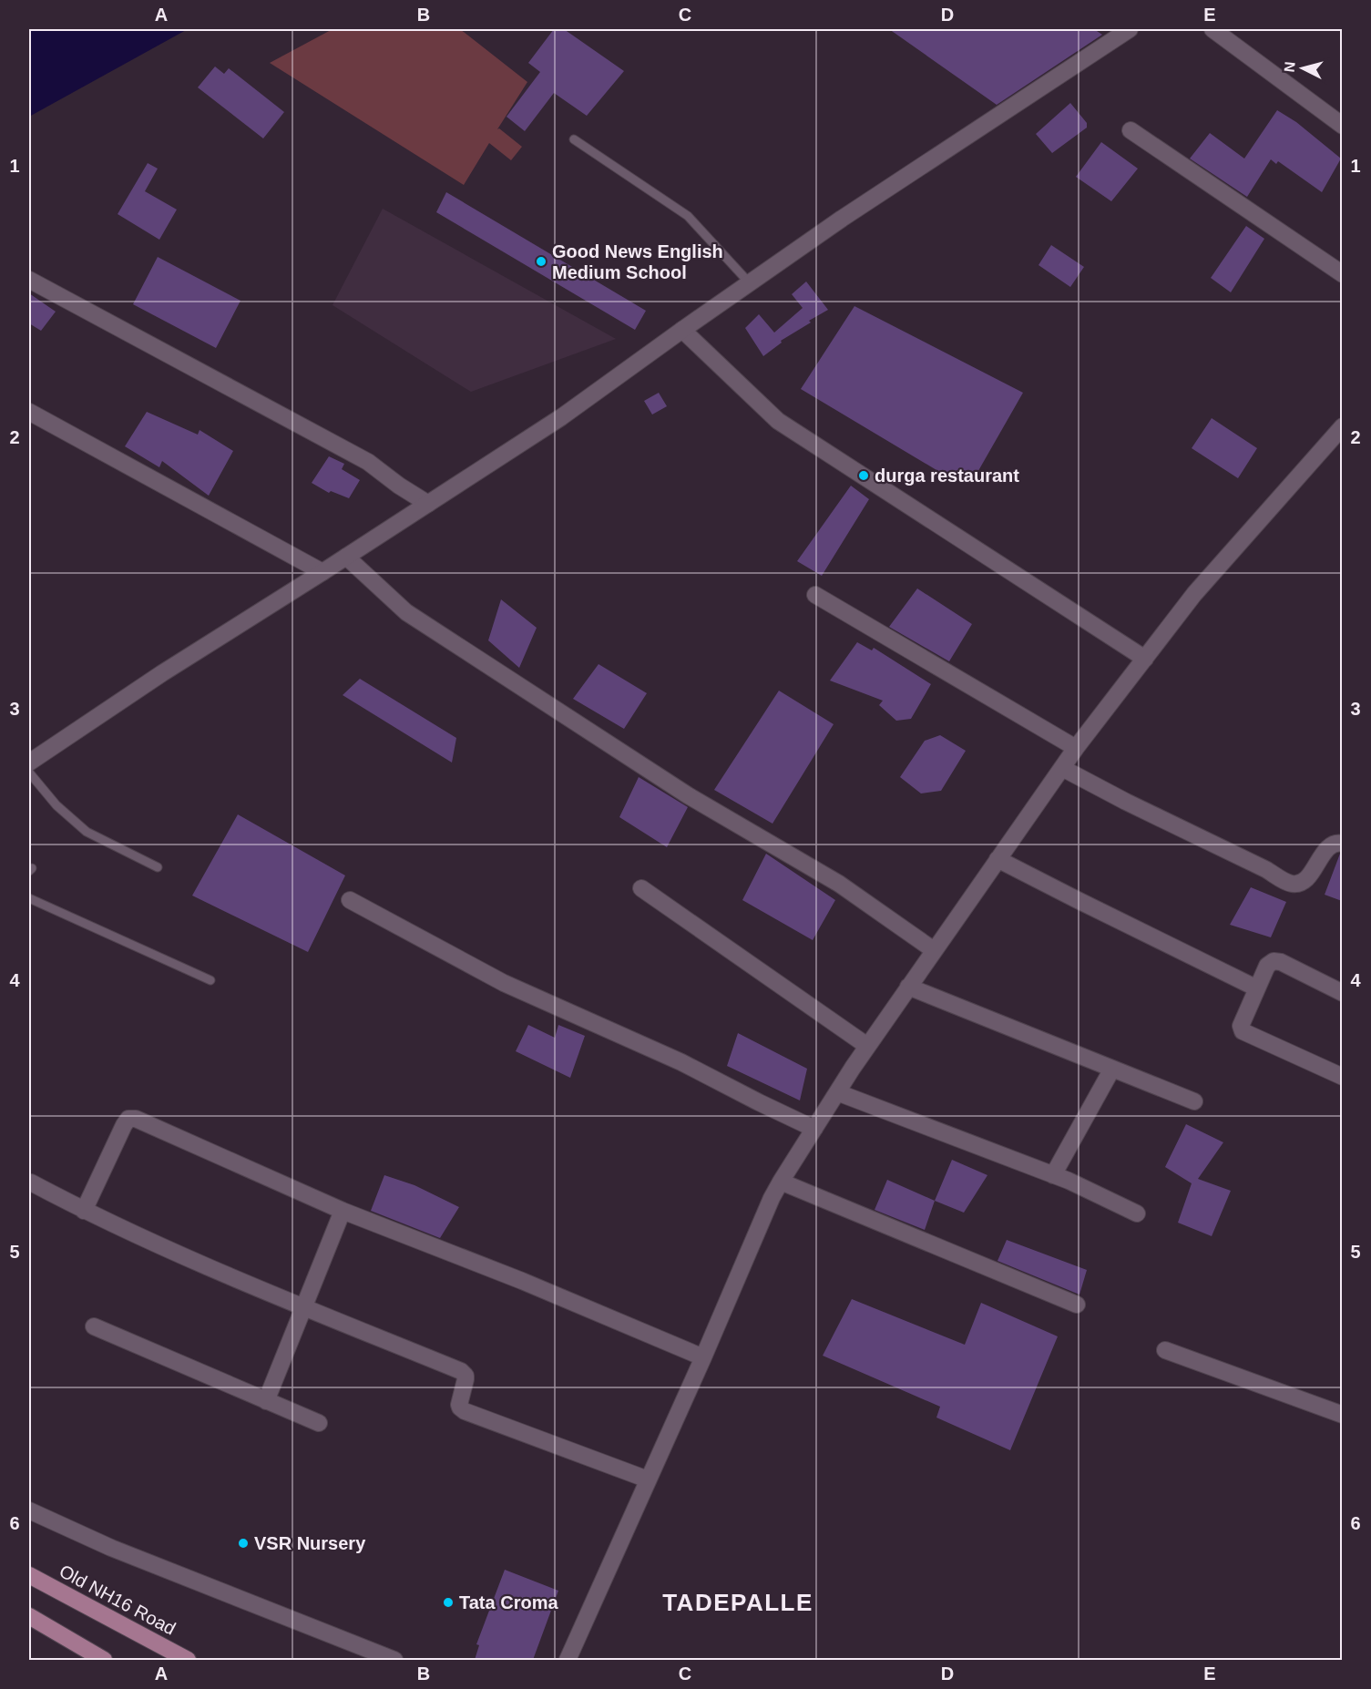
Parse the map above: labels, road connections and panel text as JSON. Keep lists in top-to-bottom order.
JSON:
{
  "streets": {
    "main road": ["Old NH16 Road"]
  },
  "districts": ["TADEPALLE"],
  "places": [
    "Good News English Medium School",
    "durga restaurant",
    "VSR Nursery",
    "Tata Croma"
  ],
  "north": "left",
  "grid": {
    "columns": [
      "A",
      "B",
      "C",
      "D",
      "E"
    ],
    "rows": [
      "1",
      "2",
      "3",
      "4",
      "5",
      "6"
    ]
  }
}
